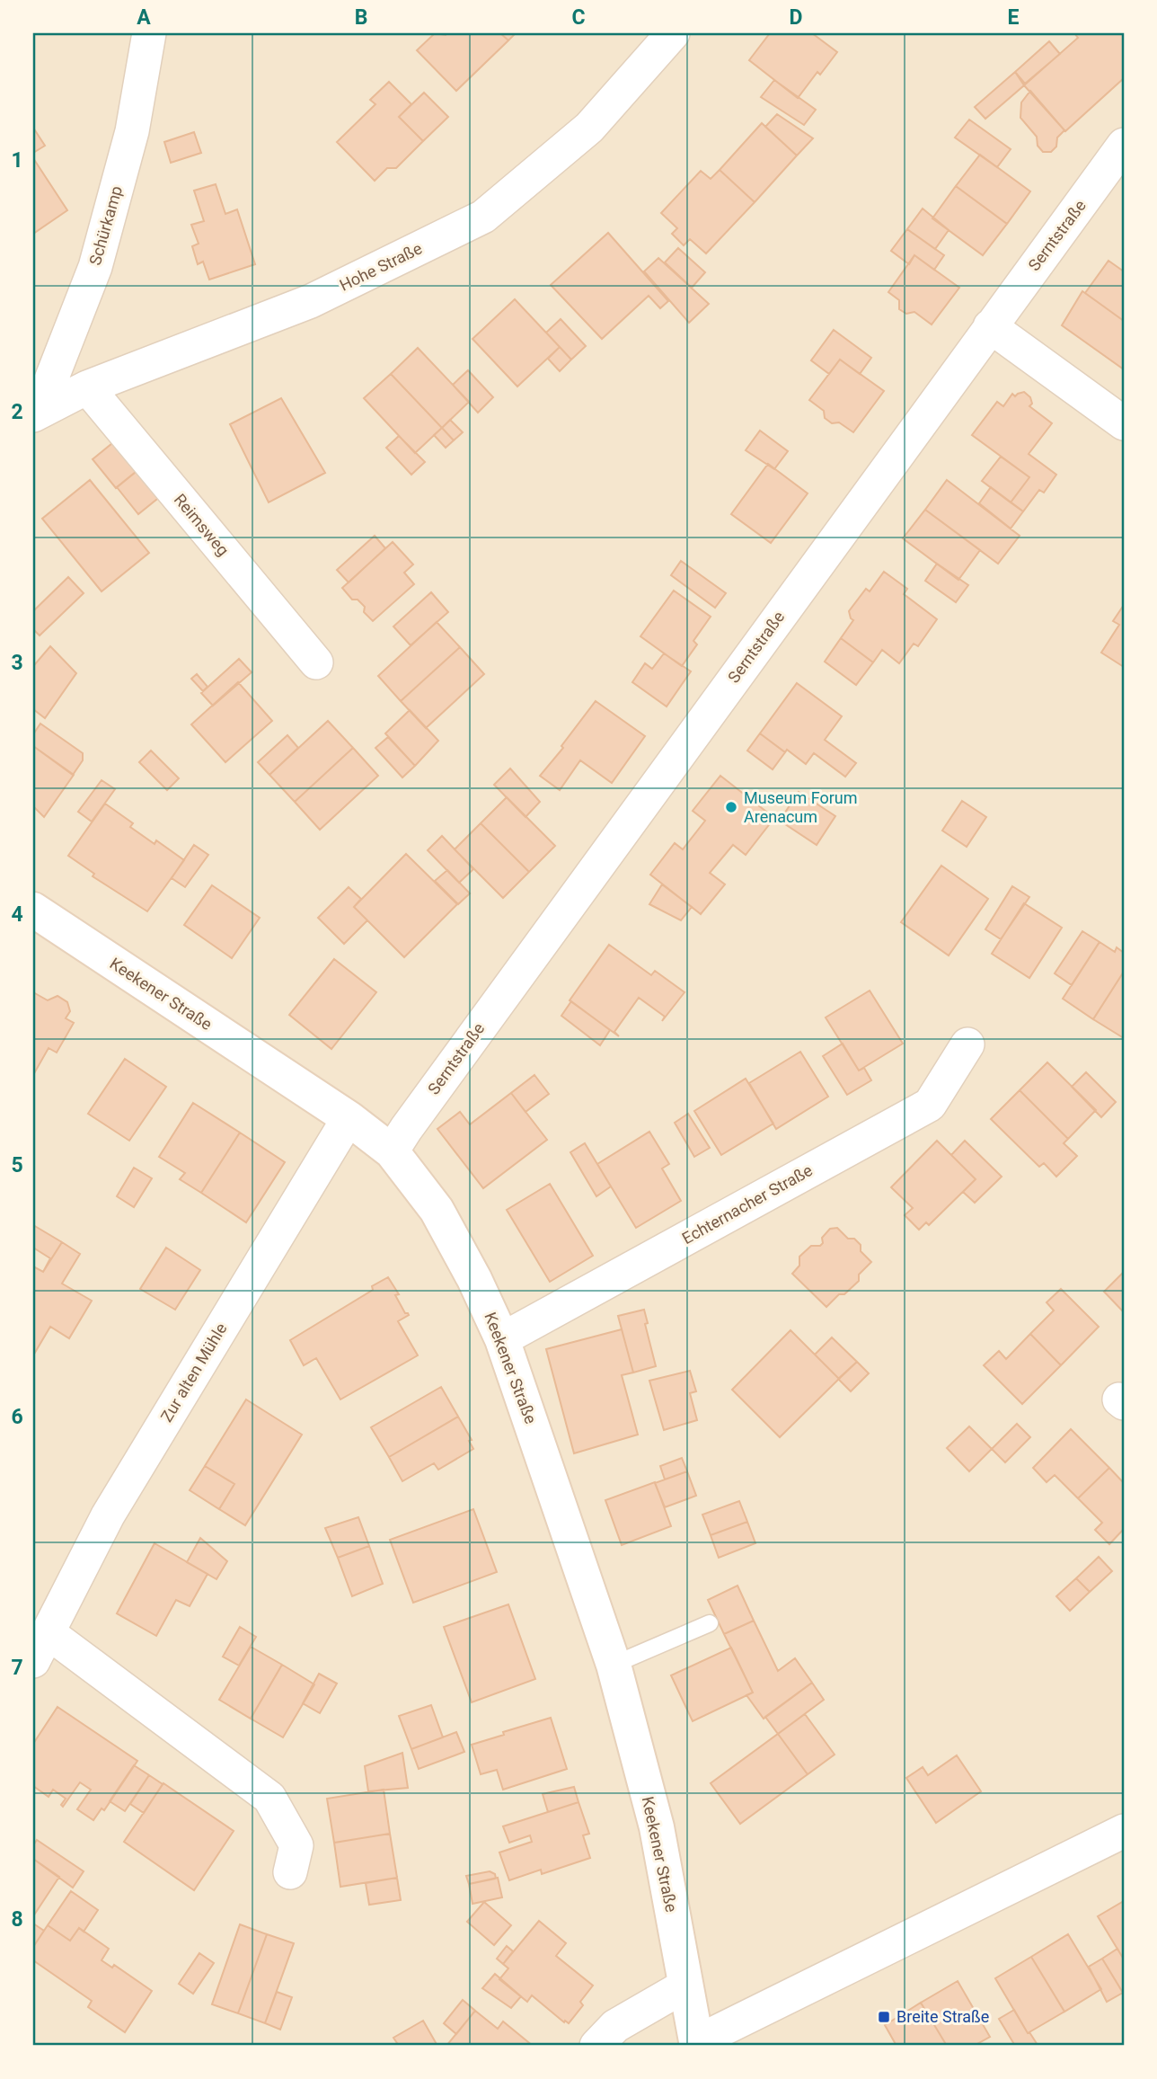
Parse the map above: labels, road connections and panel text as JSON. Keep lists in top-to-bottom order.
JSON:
{
  "streets": {
    "main road": ["Keekener Straße"],
    "street": [
      "Schürkamp",
      "Serntstraße",
      "Hohe Straße",
      "Reimsweg",
      "Echternacher Straße",
      "Zur alten Mühle"
    ]
  },
  "crossings": [
    ["Schürkamp", "Hohe Straße"],
    ["Serntstraße", "Keekener Straße"],
    ["Hohe Straße", "Reimsweg"],
    ["Keekener Straße", "Echternacher Straße"],
    ["Keekener Straße", "Zur alten Mühle"]
  ],
  "places": {
    "other": ["Museum Forum Arenacum"],
    "transit": ["Breite Straße"]
  },
  "grid": {
    "columns": [
      "A",
      "B",
      "C",
      "D",
      "E"
    ],
    "rows": [
      "1",
      "2",
      "3",
      "4",
      "5",
      "6",
      "7",
      "8"
    ]
  }
}
